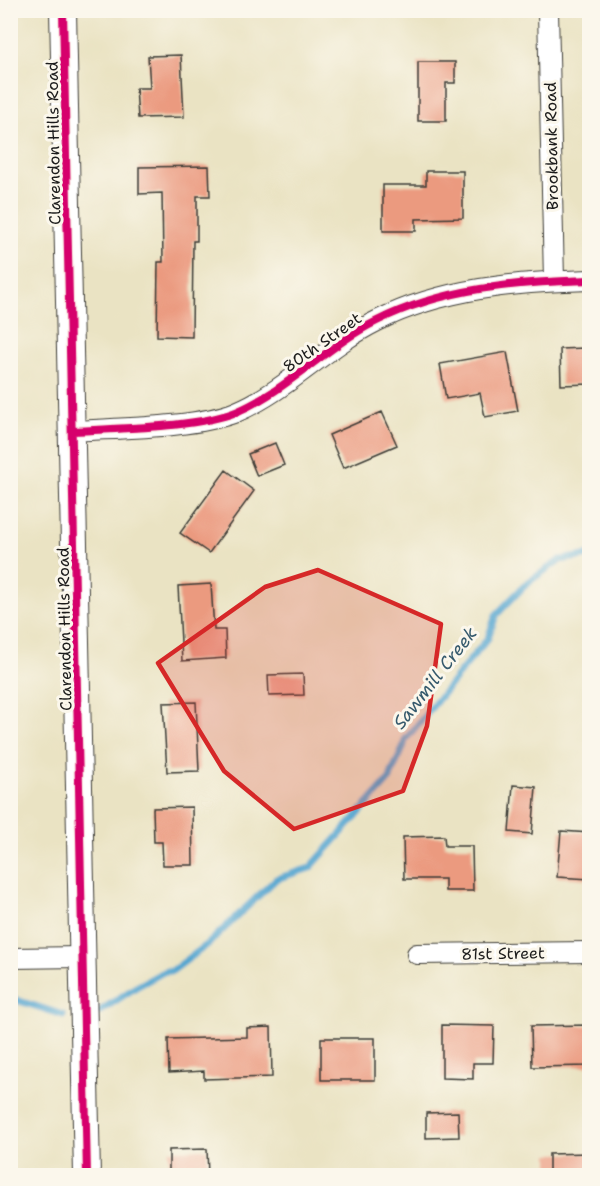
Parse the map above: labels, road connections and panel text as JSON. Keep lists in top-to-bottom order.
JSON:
{
  "streets": {
    "street": [
      "Clarendon Hills Road",
      "Brookbank Road",
      "80th Street",
      "81st Street"
    ]
  },
  "crossings": [
    ["Clarendon Hills Road", "80th Street"],
    ["Brookbank Road", "80th Street"]
  ],
  "water": ["Sawmill Creek"]
}
